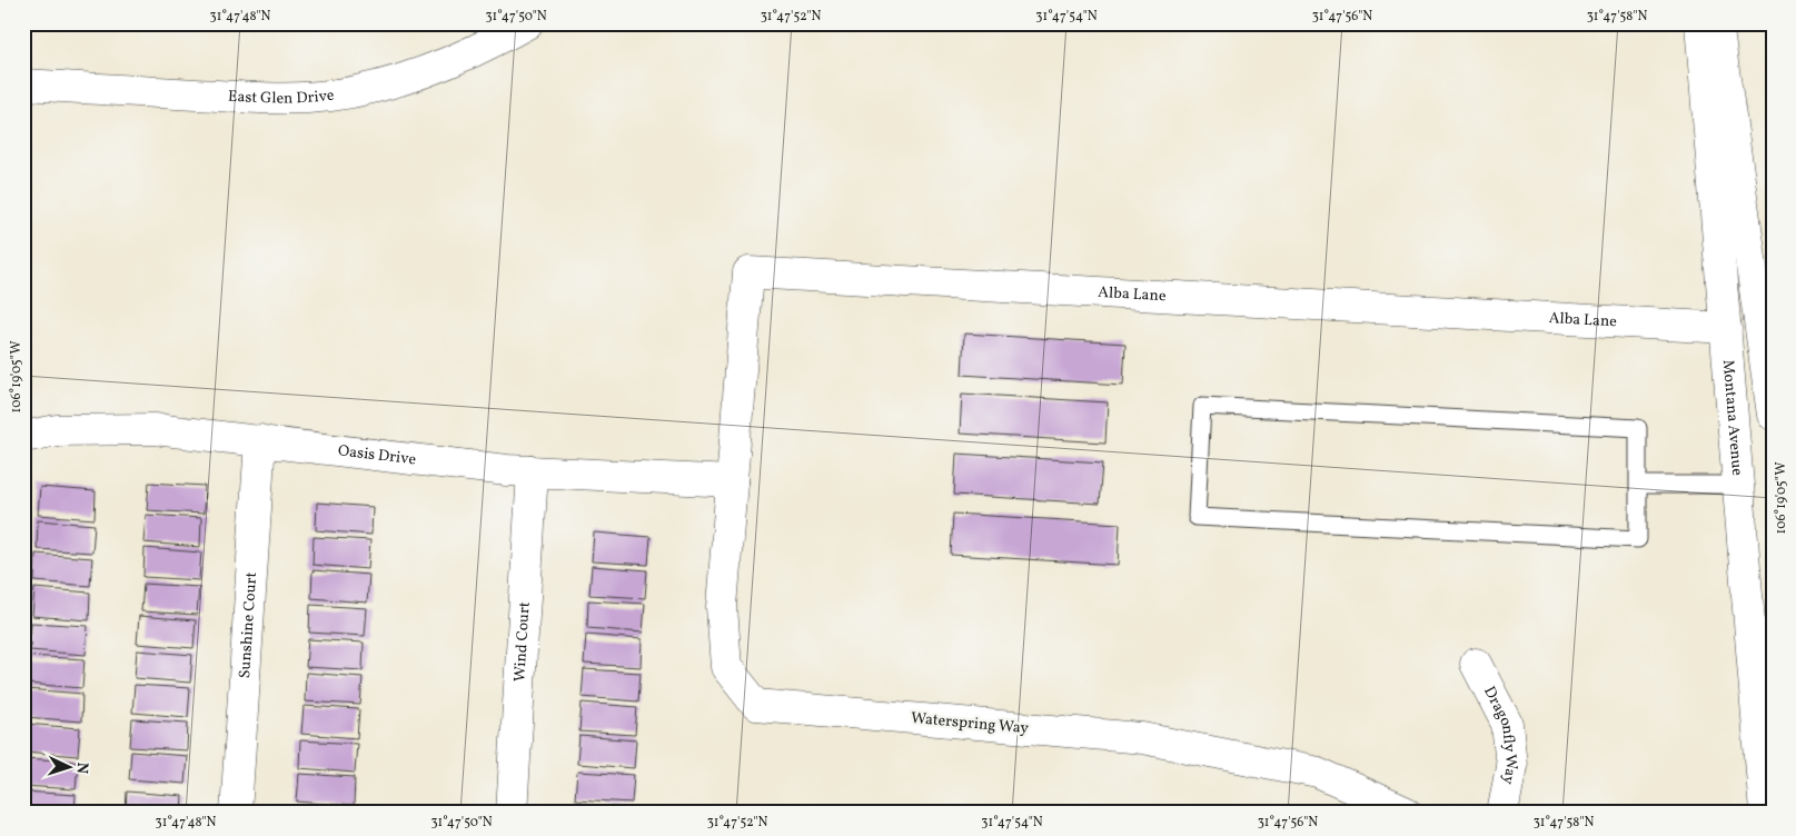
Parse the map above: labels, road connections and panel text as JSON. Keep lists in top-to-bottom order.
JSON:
{
  "streets": {
    "main road": [
      "East Glen Drive",
      "Alba Lane",
      "Montana Avenue",
      "Oasis Drive",
      "Sunshine Court",
      "Wind Court",
      "Waterspring Way",
      "Dragonfly Way"
    ]
  },
  "crossings": [
    ["Alba Lane", "Montana Avenue"],
    ["Alba Lane", "Oasis Drive"],
    ["Alba Lane", "Waterspring Way"],
    ["Oasis Drive", "Sunshine Court"],
    ["Oasis Drive", "Wind Court"],
    ["Oasis Drive", "Waterspring Way"]
  ],
  "north": "right",
  "coordinates": [
    "31°47'48\"N",
    "31°47'50\"N",
    "31°47'52\"N",
    "31°47'54\"N",
    "31°47'56\"N",
    "31°47'58\"N",
    "106°19'05\"W"
  ]
}
